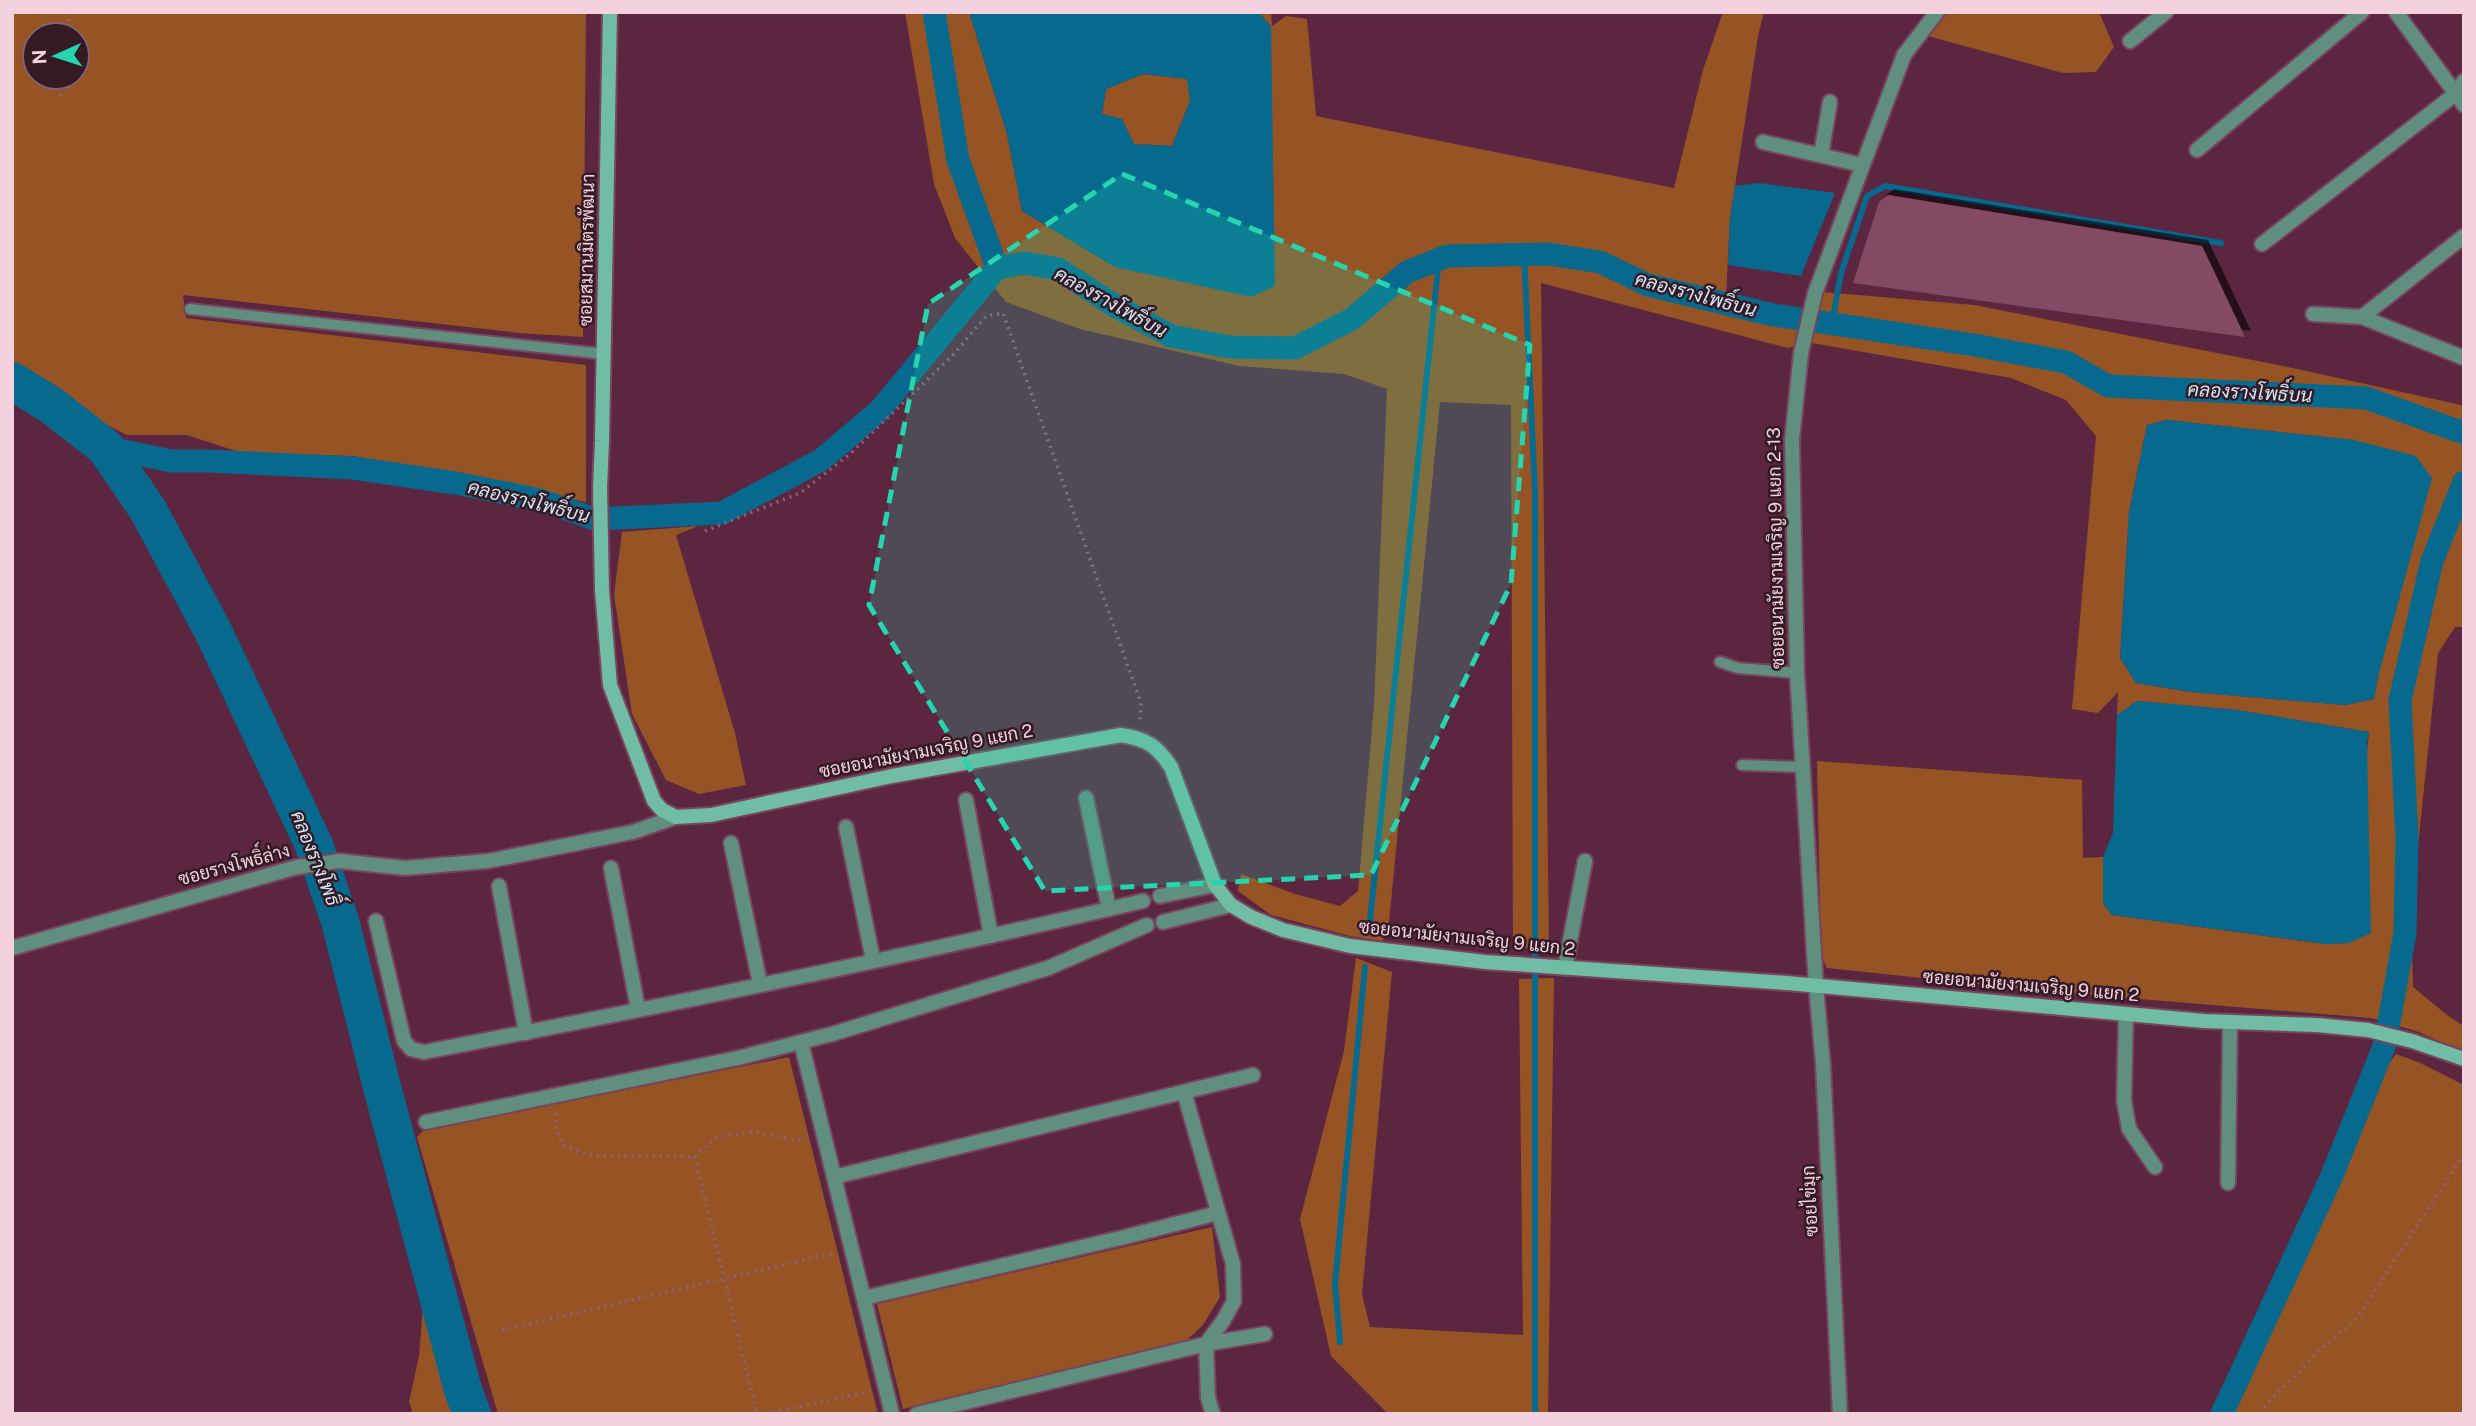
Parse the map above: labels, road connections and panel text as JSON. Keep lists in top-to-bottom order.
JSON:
{
  "streets": {
    "street": [
      "ซอยสมานมิตรพัฒนา",
      "ซอยอนามัยงามเจริญ 9 แยก 2-13",
      "ซอยอนามัยงามเจริญ 9 แยก 2",
      "ซอยรางโพธิ์ล่าง",
      "ซอยไข่มุก"
    ]
  },
  "crossings": [
    ["ซอยสมานมิตรพัฒนา", "ซอยอนามัยงามเจริญ 9 แยก 2"],
    ["ซอยสมานมิตรพัฒนา", "ซอยรางโพธิ์ล่าง"],
    ["ซอยอนามัยงามเจริญ 9 แยก 2-13", "ซอยอนามัยงามเจริญ 9 แยก 2"],
    ["ซอยอนามัยงามเจริญ 9 แยก 2-13", "ซอยไข่มุก"],
    ["ซอยอนามัยงามเจริญ 9 แยก 2", "ซอยรางโพธิ์ล่าง"],
    ["ซอยอนามัยงามเจริญ 9 แยก 2", "ซอยไข่มุก"]
  ],
  "water": ["คลองรางโพธิ์บน", "คลองรางโพธิ์"],
  "north": "left"
}
